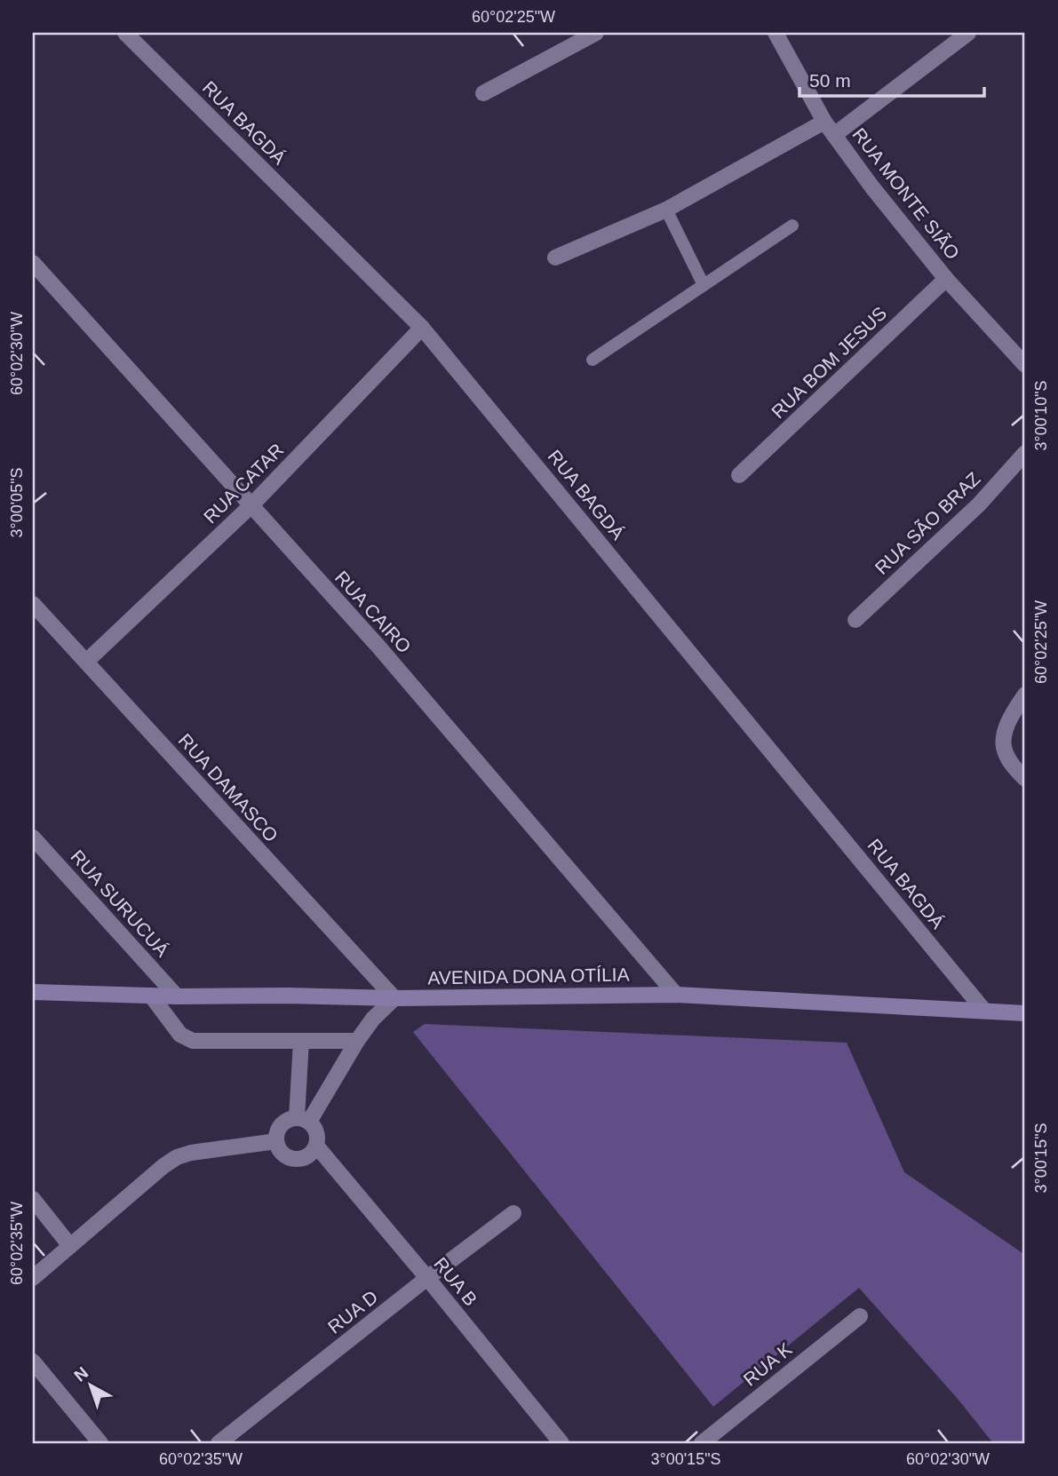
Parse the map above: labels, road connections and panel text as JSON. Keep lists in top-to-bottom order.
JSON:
{
  "streets": {
    "street": [
      "RUA BAGDÁ",
      "RUA MONTE SIÃO",
      "RUA BOM JESUS",
      "RUA CATAR",
      "RUA SÃO BRAZ",
      "RUA CAIRO",
      "RUA DAMASCO",
      "RUA SURUCUÁ",
      "AVENIDA DONA OTÍLIA",
      "RUA B",
      "RUA D",
      "RUA K"
    ]
  },
  "crossings": [
    ["RUA BAGDÁ", "RUA CATAR"],
    ["RUA BAGDÁ", "AVENIDA DONA OTÍLIA"],
    ["RUA MONTE SIÃO", "RUA BOM JESUS"],
    ["RUA CATAR", "RUA CAIRO"],
    ["RUA CATAR", "RUA DAMASCO"],
    ["RUA CAIRO", "AVENIDA DONA OTÍLIA"],
    ["RUA DAMASCO", "AVENIDA DONA OTÍLIA"],
    ["RUA SURUCUÁ", "AVENIDA DONA OTÍLIA"],
    ["RUA B", "RUA D"]
  ],
  "scale_bar": "50 m",
  "north": "top left",
  "coordinates": [
    "60°02'25\"W",
    "60°02'30\"W",
    "3°00'10\"S",
    "3°00'05\"S",
    "3°00'15\"S",
    "60°02'35\"W"
  ]
}
